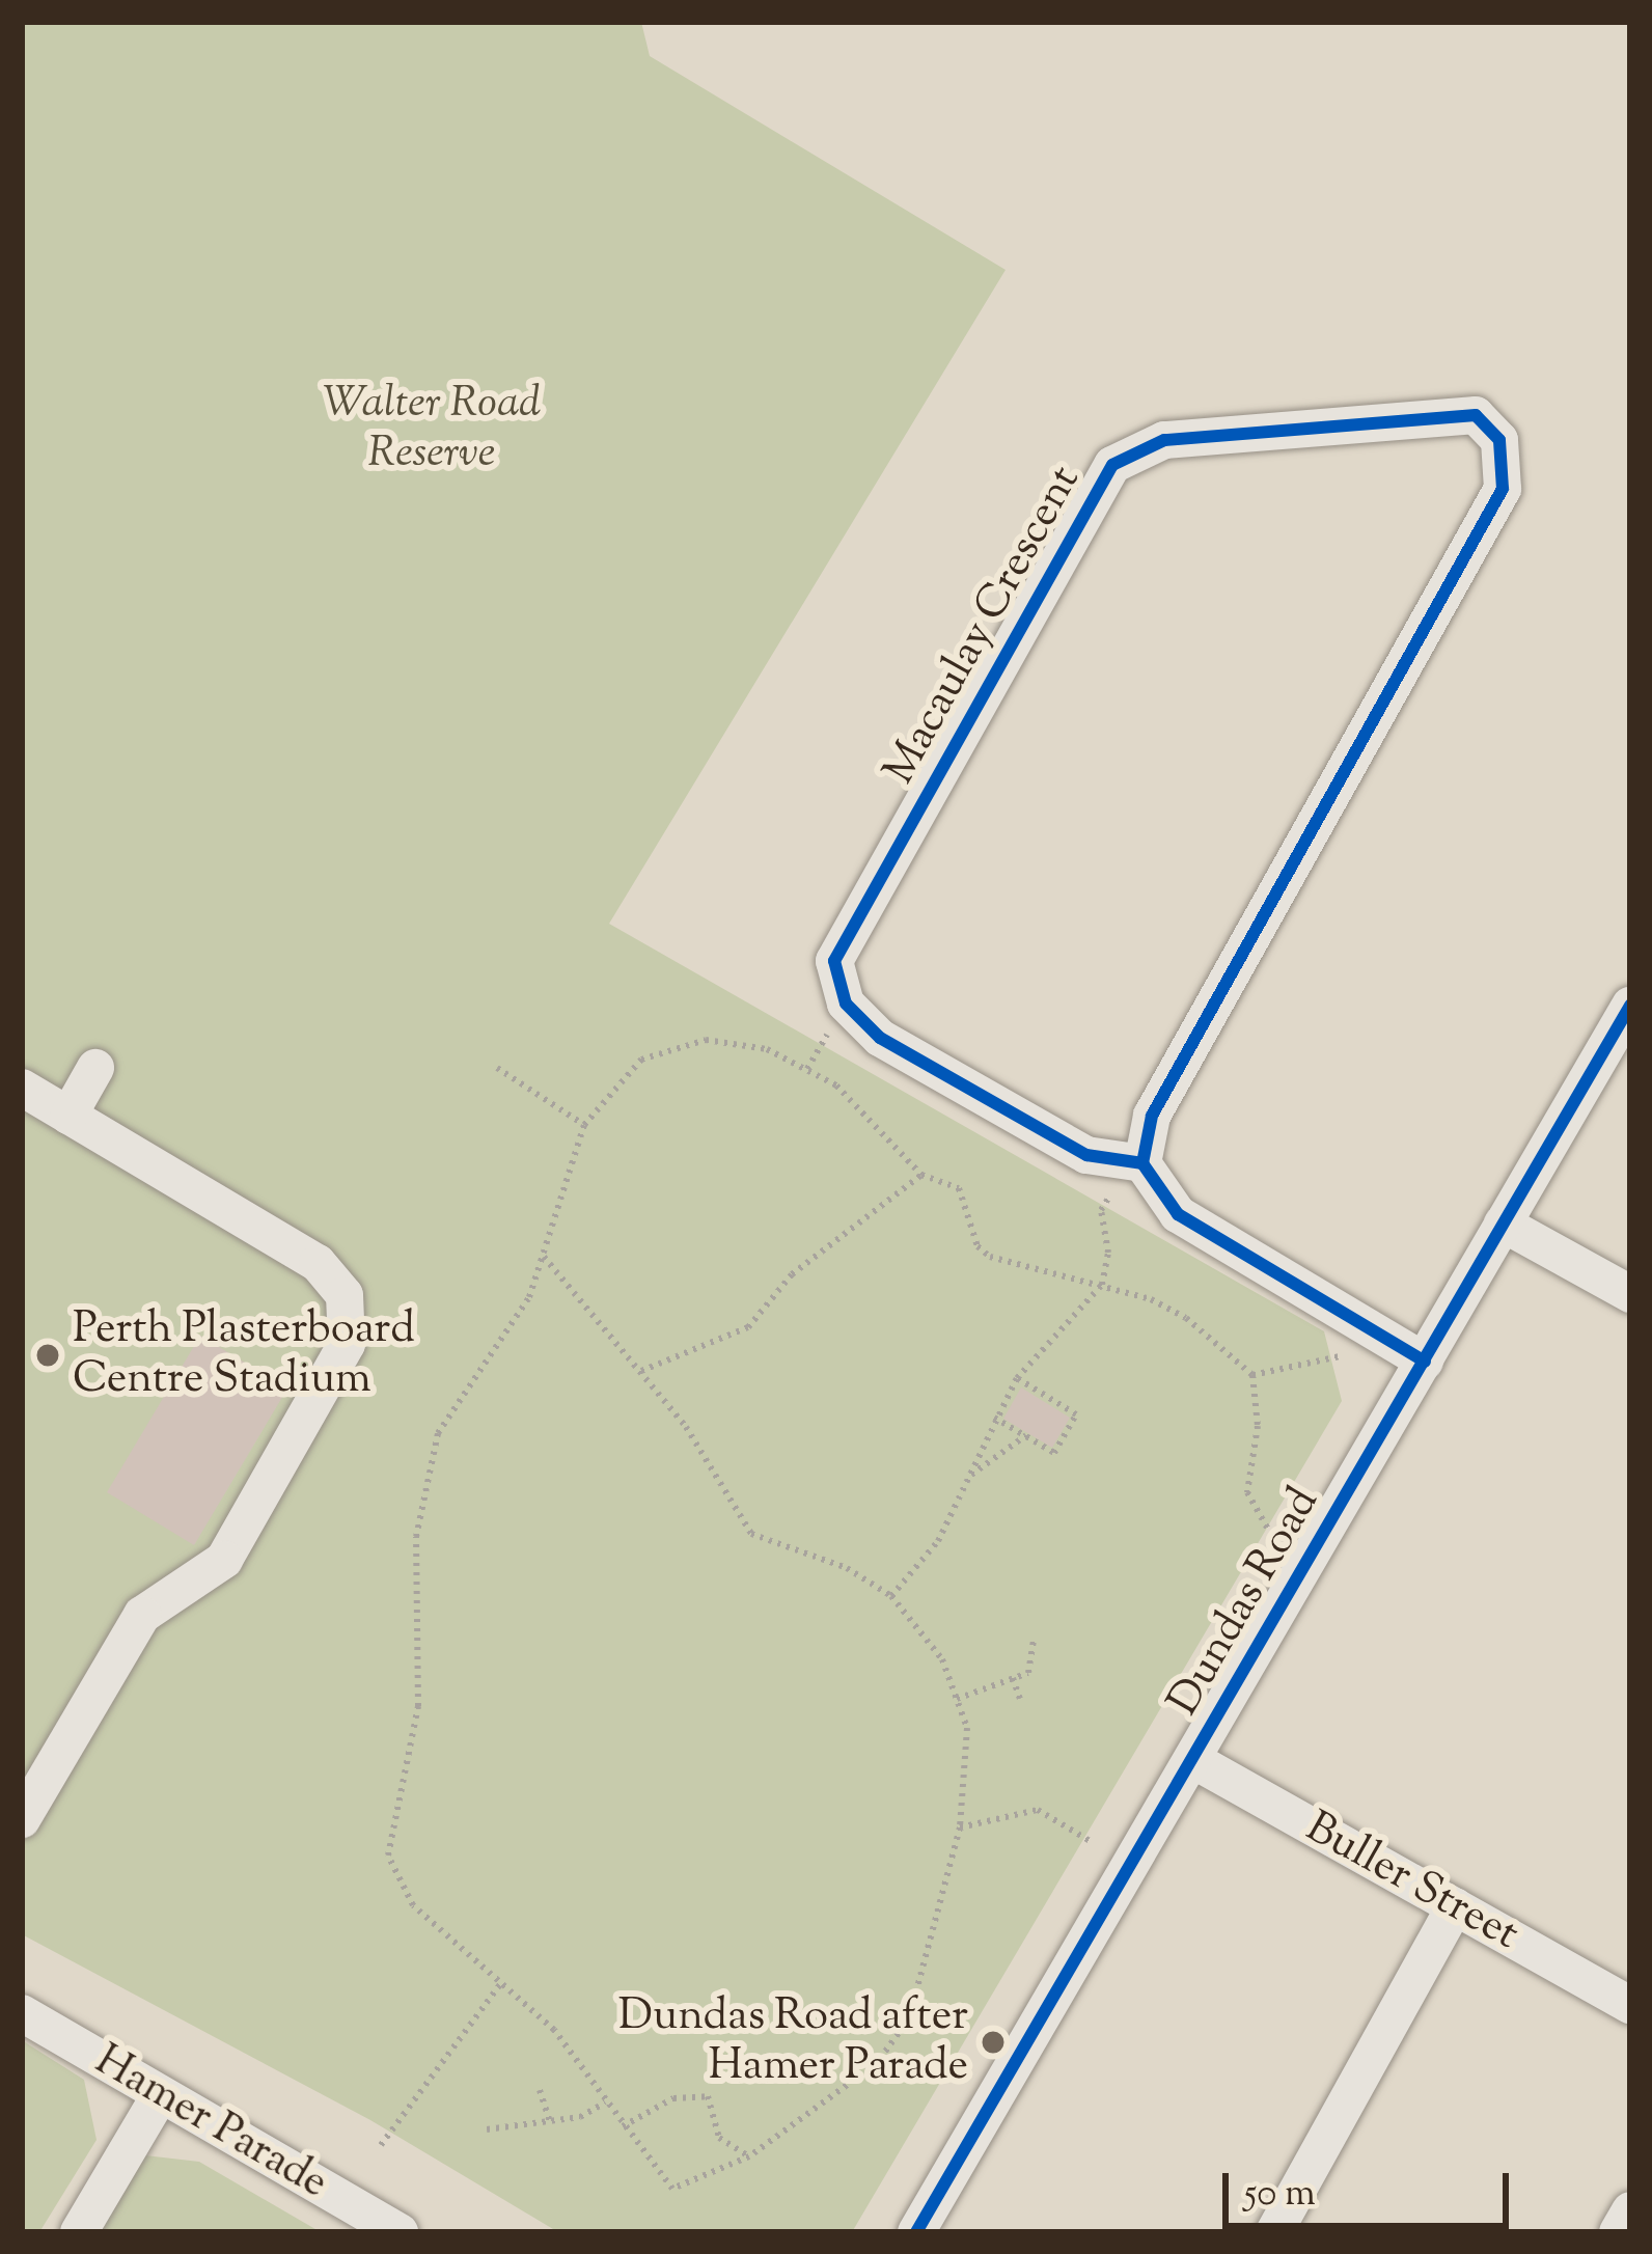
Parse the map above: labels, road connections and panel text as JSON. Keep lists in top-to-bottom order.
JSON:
{
  "streets": {
    "street": [
      "Macaulay Crescent",
      "Dundas Road",
      "Buller Street",
      "Hamer Parade"
    ]
  },
  "crossings": [
    ["Dundas Road", "Buller Street"]
  ],
  "parks": ["Walter Road Reserve"],
  "places": ["Perth Plasterboard Centre Stadium", "Dundas Road after Hamer Parade"],
  "scale_bar": "50 m"
}
